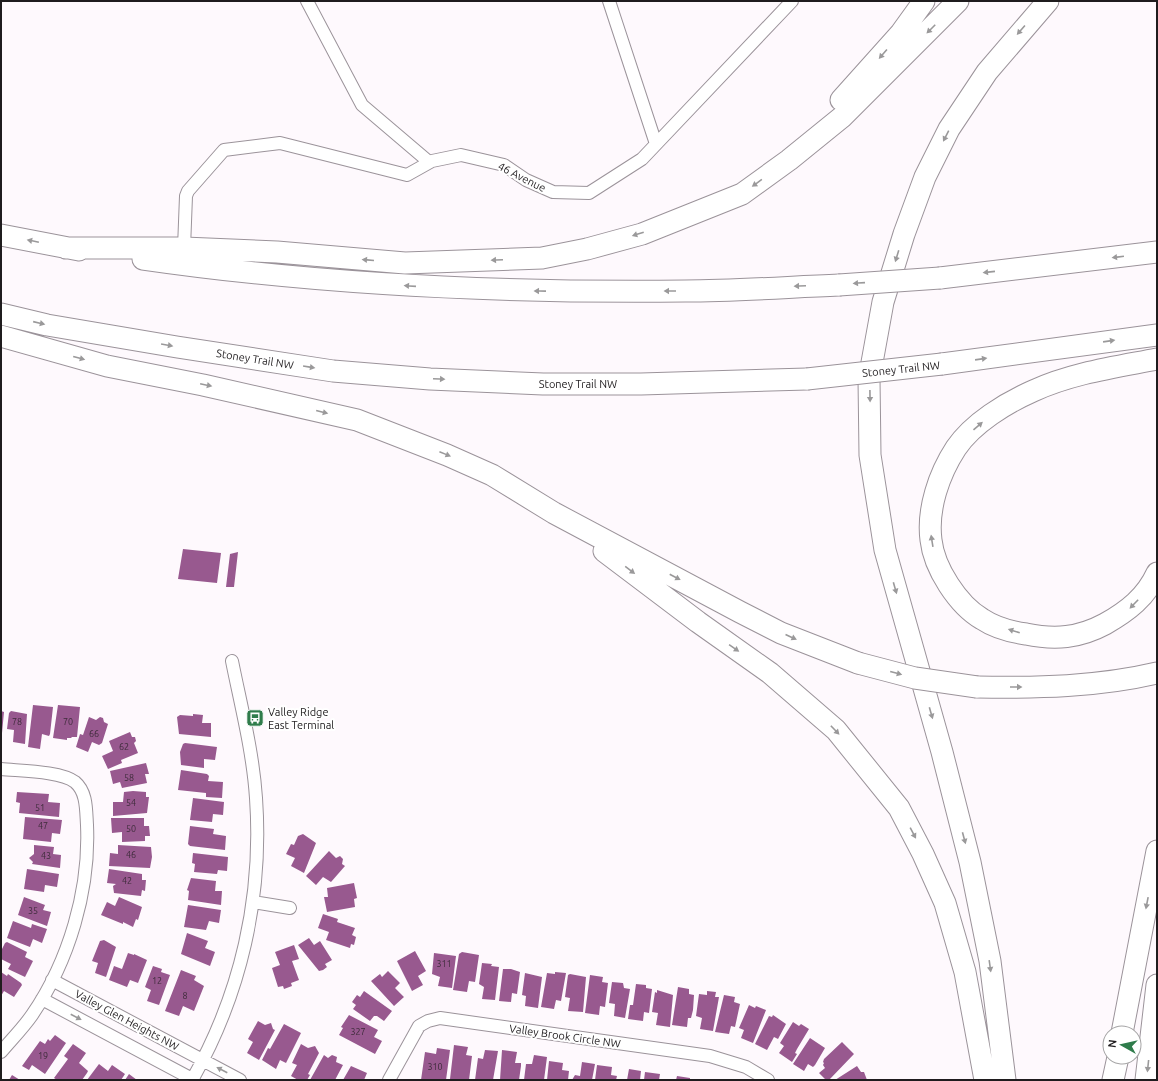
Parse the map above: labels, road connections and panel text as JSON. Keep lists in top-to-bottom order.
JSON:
{
  "streets": {
    "highway": ["Stoney Trail NW"],
    "street": ["46 Avenue", "Valley Glen Heights NW", "Valley Brook Circle NW"]
  },
  "places": {
    "bus stop": ["Valley Ridge East Terminal"]
  },
  "house_numbers": [
    "78",
    "70",
    "66",
    "62",
    "58",
    "54",
    "51",
    "47",
    "50",
    "46",
    "43",
    "42",
    "35",
    "311",
    "12",
    "8",
    "327",
    "19",
    "310"
  ],
  "north": "left"
}
